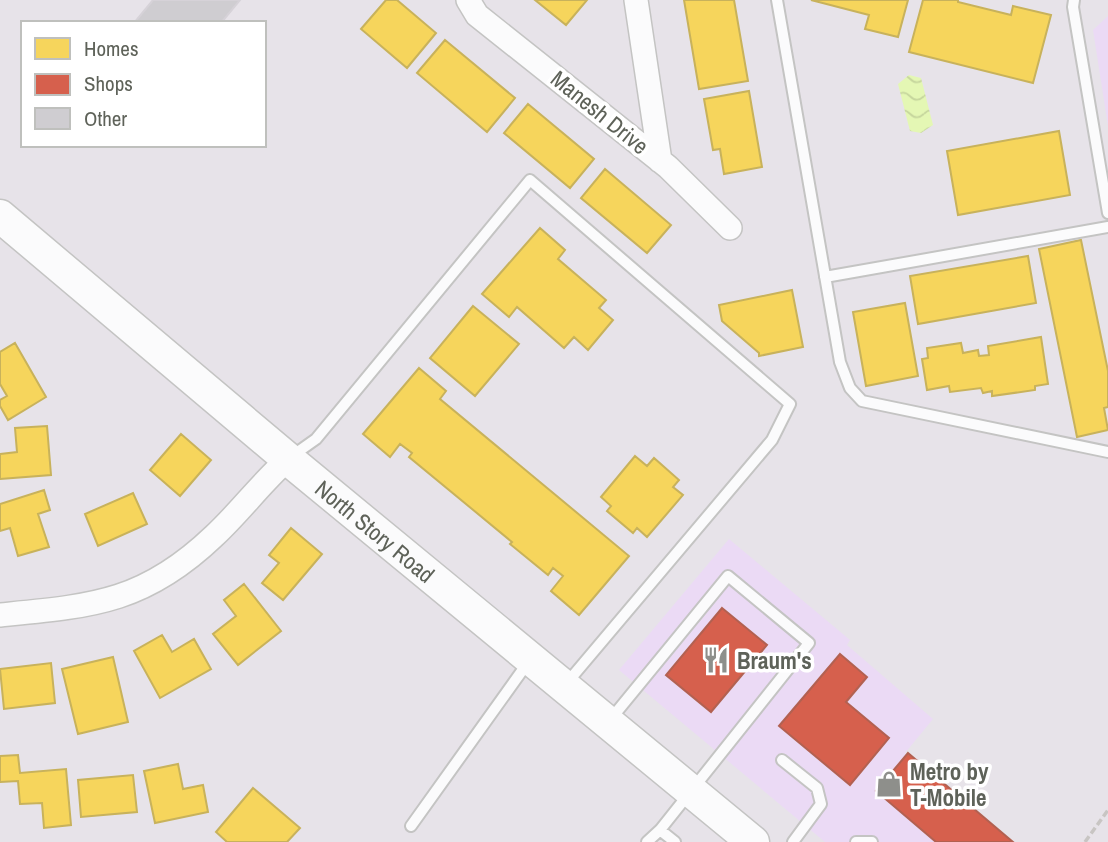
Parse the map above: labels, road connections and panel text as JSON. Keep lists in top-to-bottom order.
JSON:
{
  "streets": {
    "main road": ["North Story Road"],
    "street": ["Manesh Drive"]
  },
  "places": {
    "restaurant": ["Braum's"],
    "shop": ["Metro by T-Mobile"]
  },
  "legend": ["Homes", "Shops", "Other"]
}
